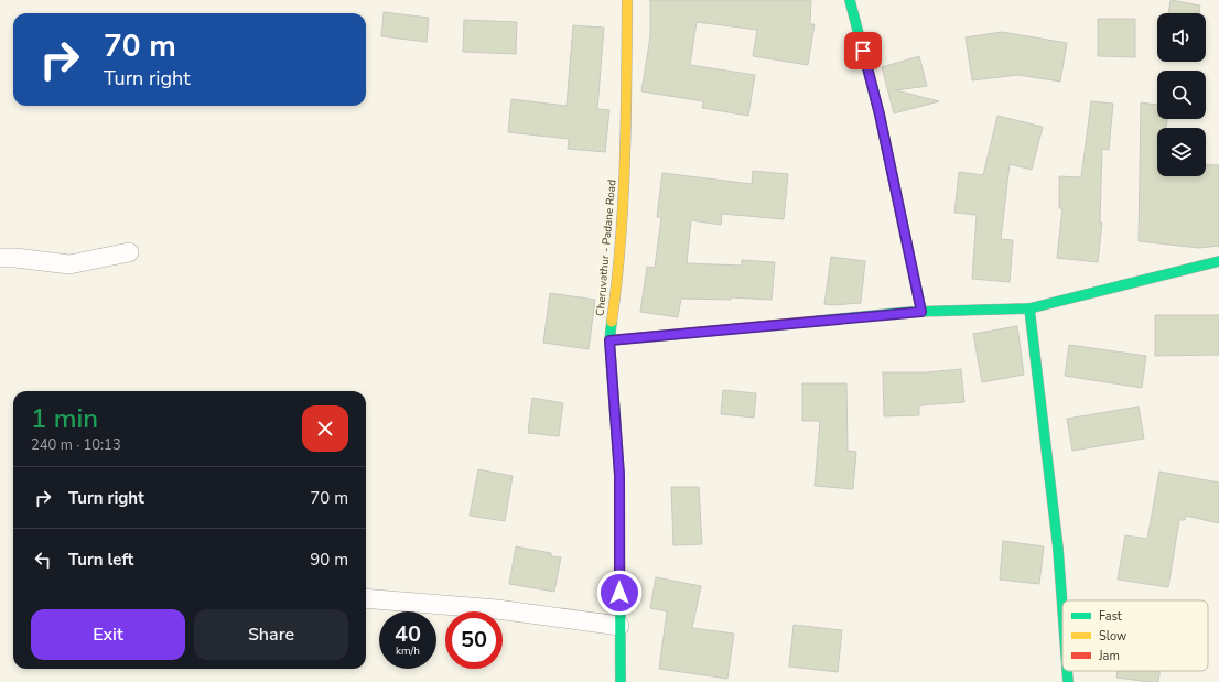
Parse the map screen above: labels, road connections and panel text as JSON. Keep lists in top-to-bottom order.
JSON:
{
  "streets": {
    "street": ["Cheruvathur - Padane Road"]
  },
  "legend": ["Fast", "Slow", "Jam"],
  "page": {
    "turn": ["70 m", "Turn right"],
    "heading": ["1 min", "240 m · 10:13"],
    "list": [
      {
        "name": "Turn right",
        "value": "70 m"
      },
      {
        "name": "Turn left",
        "value": "90 m"
      }
    ],
    "buttons": ["Exit", "Share"],
    "speed": "40 km/h",
    "limit": "50"
  }
}
